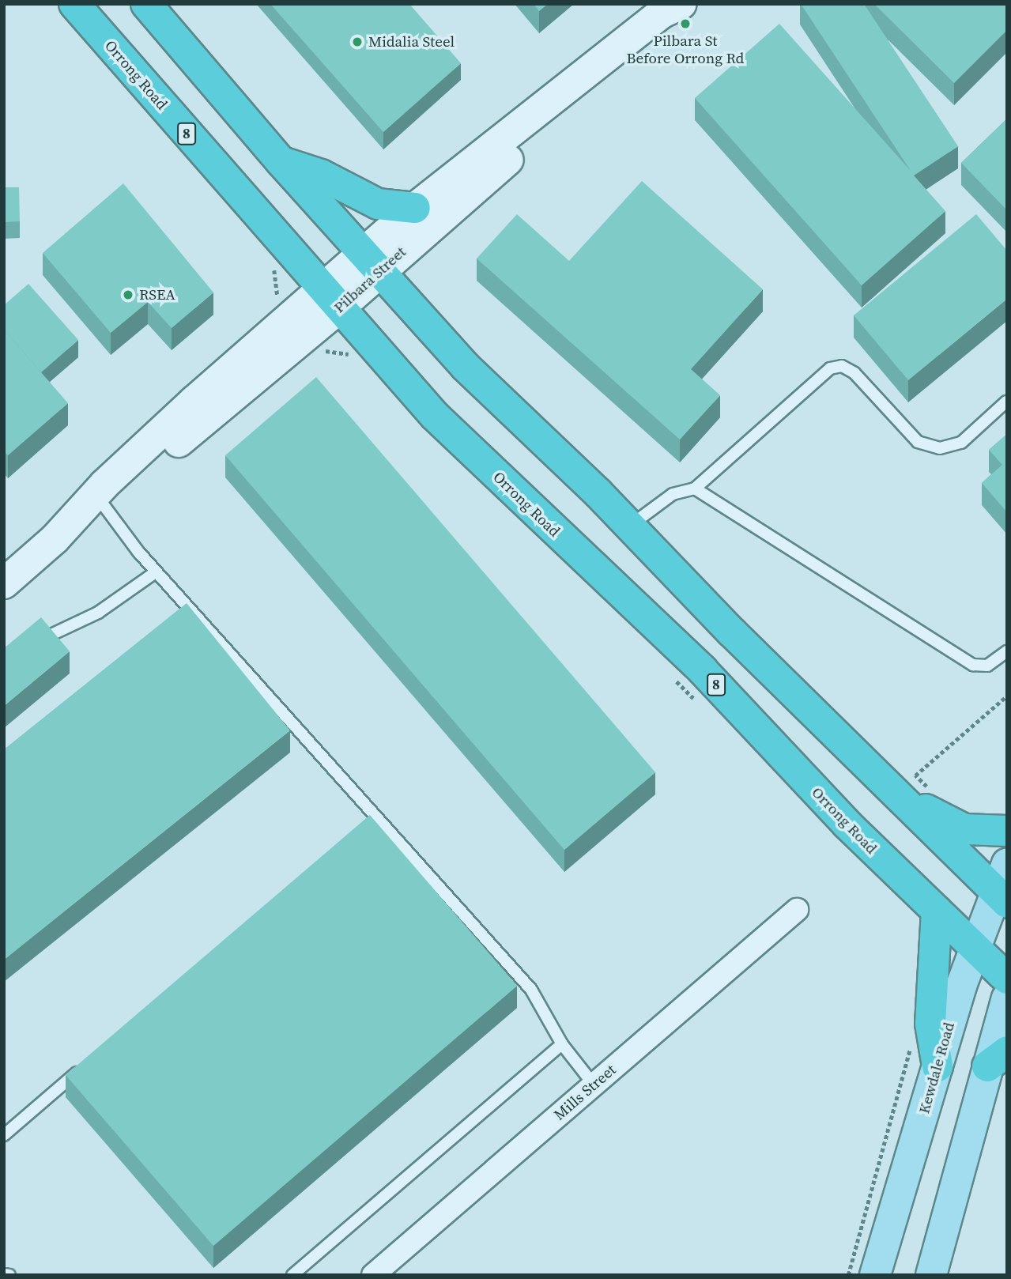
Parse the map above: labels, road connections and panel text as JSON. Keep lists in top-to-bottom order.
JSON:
{
  "streets": {
    "highway": ["Orrong Road", "8"],
    "main road": ["Pilbara Street", "Kewdale Road"],
    "street": ["Mills Street"]
  },
  "crossings": [
    ["Orrong Road", "Pilbara Street"],
    ["Orrong Road", "Kewdale Road"]
  ],
  "places": ["Pilbara St Before Orrong Rd", "Midalia Steel", "RSEA"]
}
